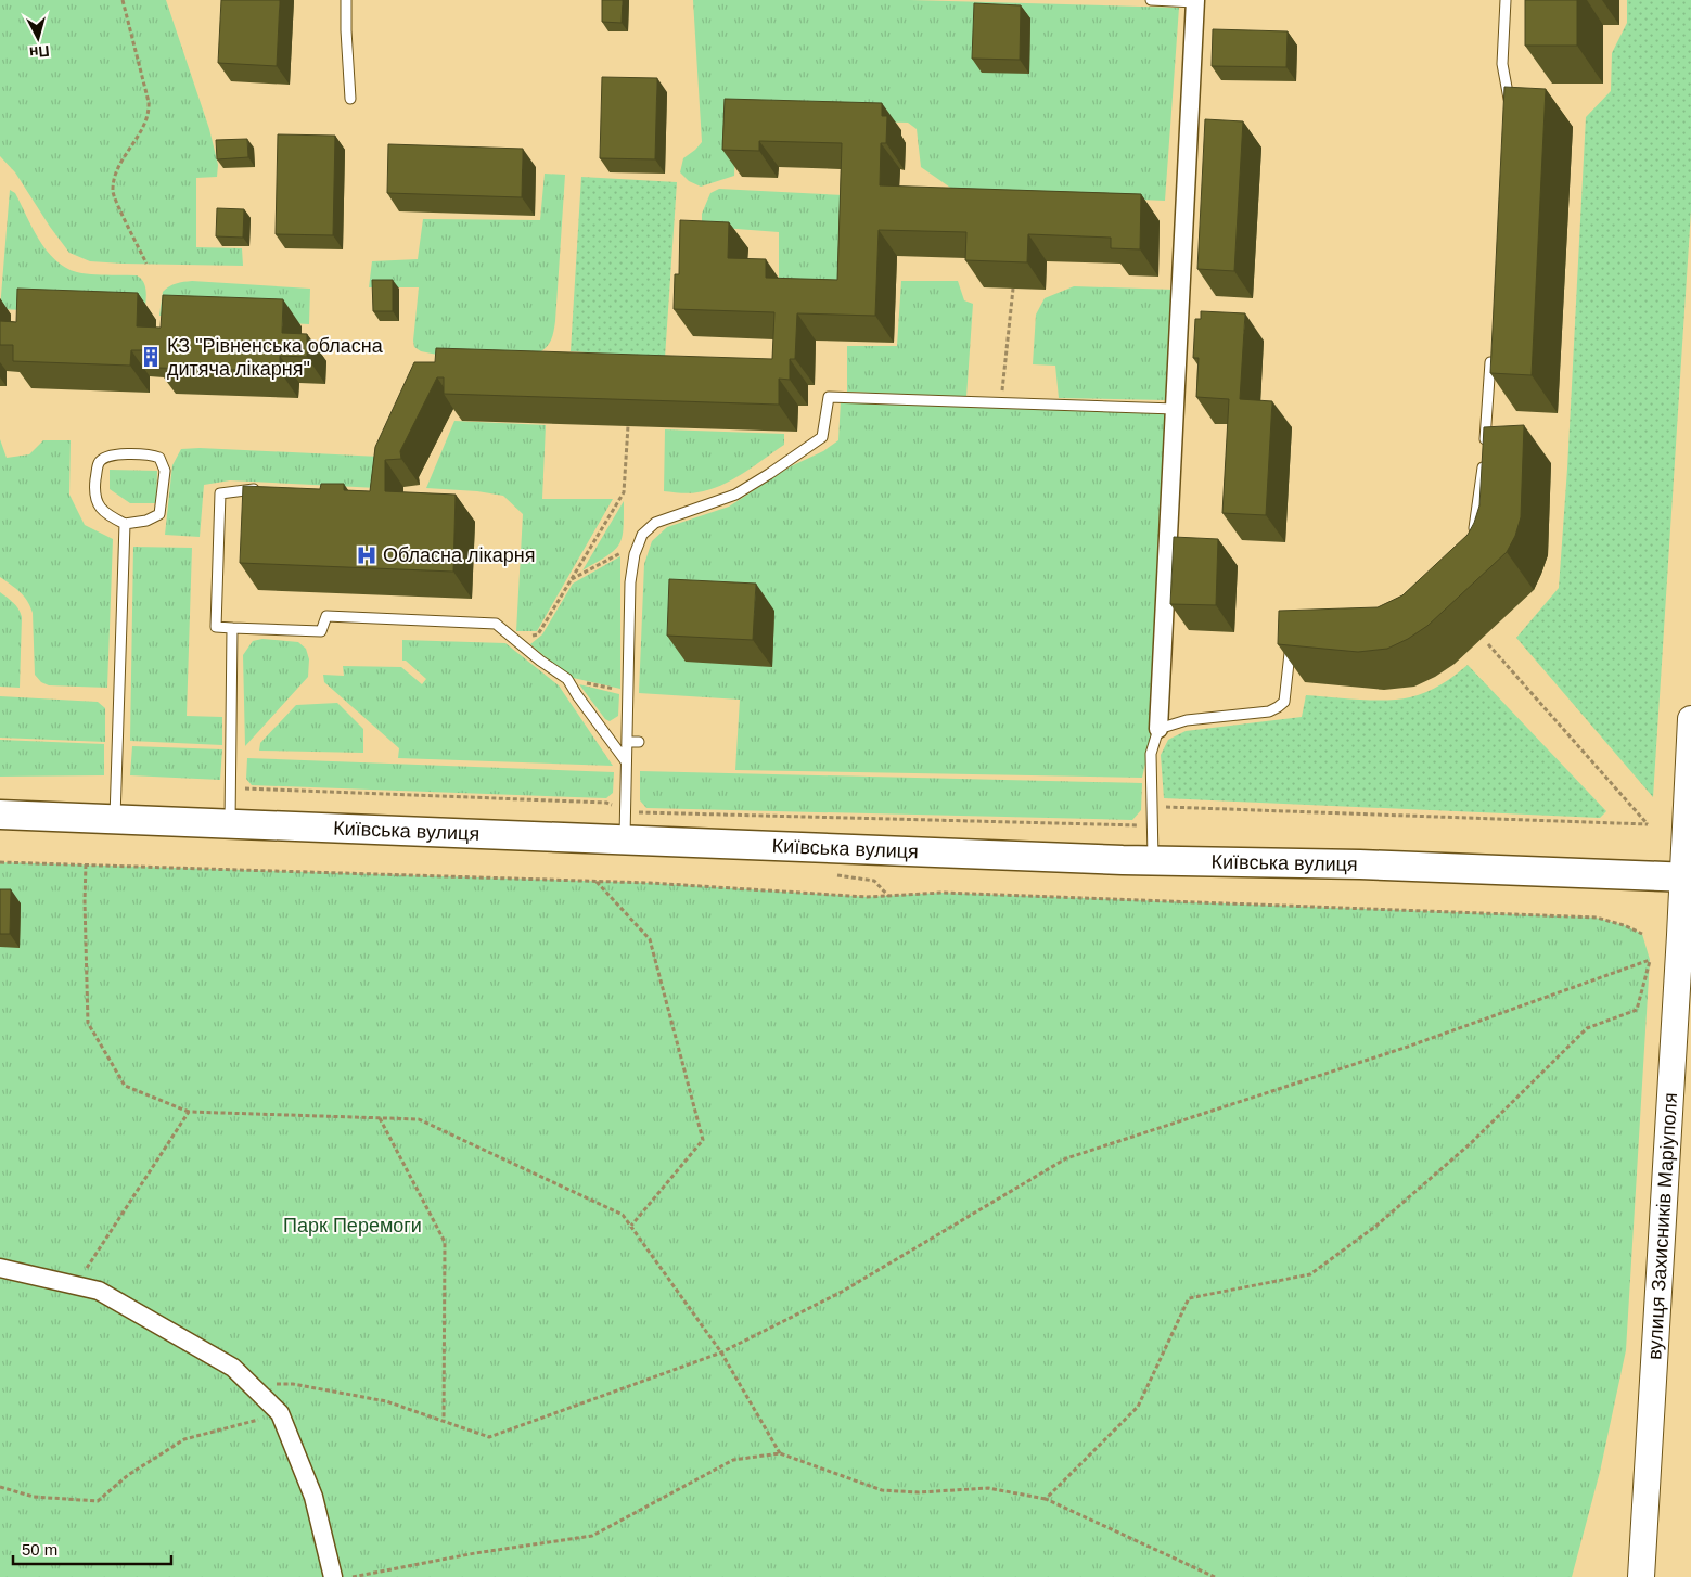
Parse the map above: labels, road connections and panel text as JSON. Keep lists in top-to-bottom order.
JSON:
{
  "streets": {
    "main road": ["Київська вулиця", "вулиця Захисників Маріуполя"]
  },
  "crossings": [
    ["Київська вулиця", "вулиця Захисників Маріуполя"]
  ],
  "parks": ["Парк Перемоги"],
  "places": {
    "building": ["КЗ \"Рівненська обласна дитяча лікарня\""],
    "hospital": ["Обласна лікарня"]
  },
  "scale_bar": "50 m",
  "north": "bottom"
}
